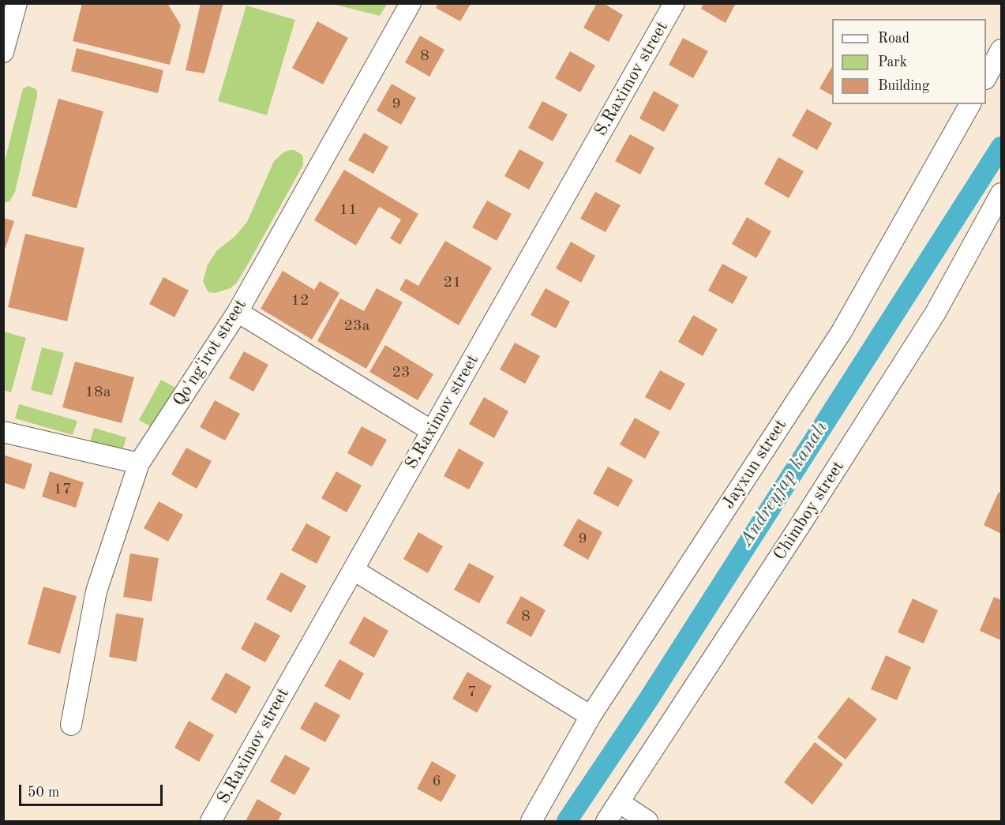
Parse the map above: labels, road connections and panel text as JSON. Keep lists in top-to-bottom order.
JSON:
{
  "streets": {
    "street": [
      "S.Raximov street",
      "Qo'ng'irot street",
      "Jayxun street",
      "Chimboy street"
    ]
  },
  "water": ["Andreyjap kanalı"],
  "house_numbers": [
    "8",
    "9",
    "11",
    "21",
    "12",
    "23a",
    "23",
    "18a",
    "17",
    "9",
    "8",
    "7",
    "6"
  ],
  "legend": ["Road", "Park", "Building"],
  "scale_bar": "50 m"
}
